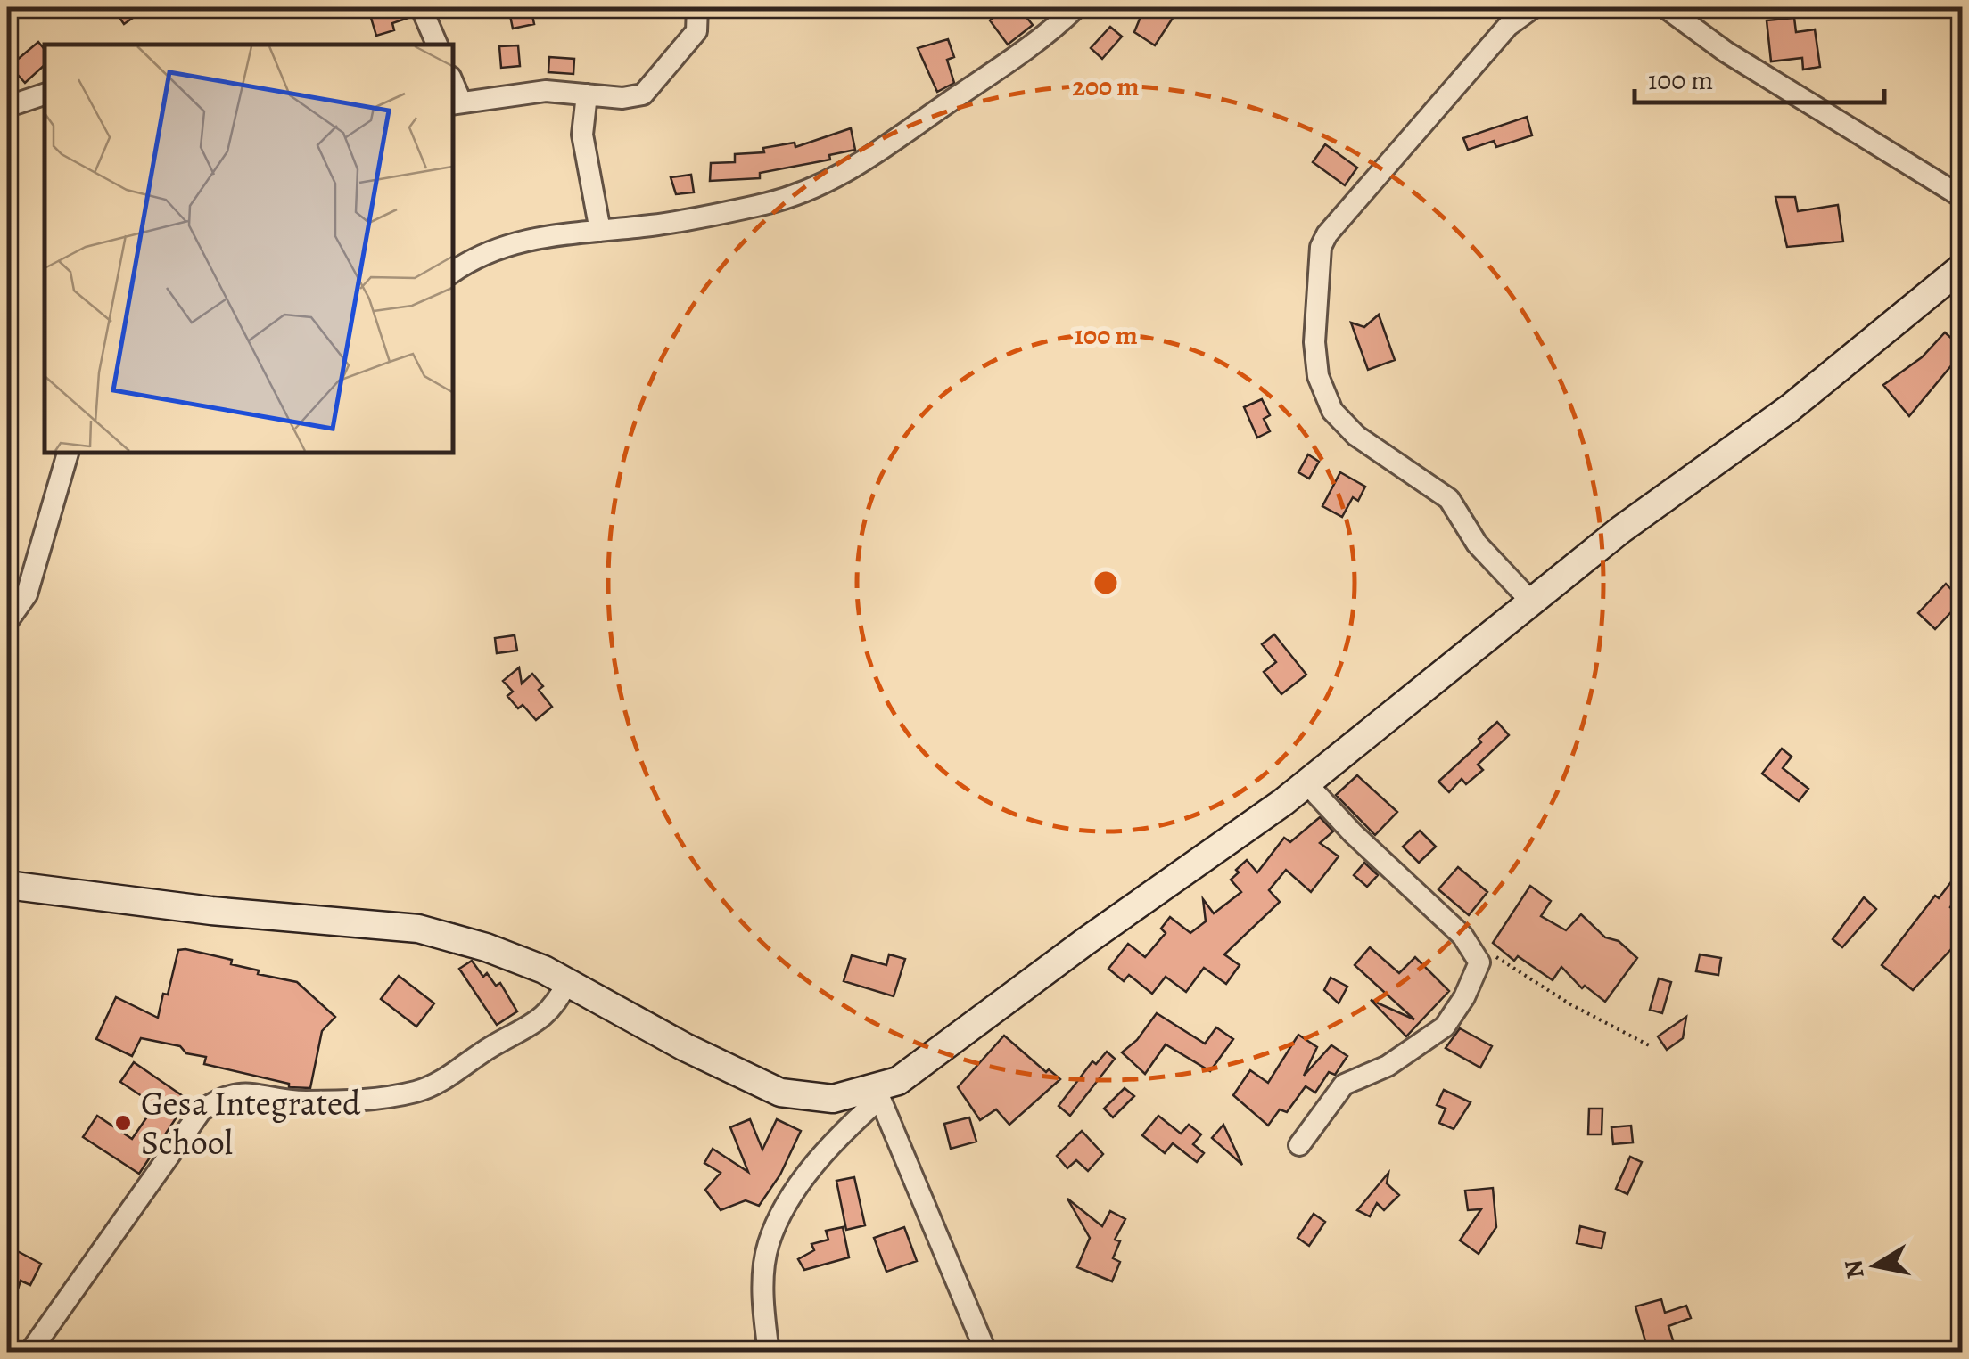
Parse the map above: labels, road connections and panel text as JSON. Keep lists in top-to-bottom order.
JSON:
{
  "places": ["Gesa Integrated School"],
  "scale_bar": "100 m",
  "north": "left",
  "rings": ["200 m", "100 m"]
}
